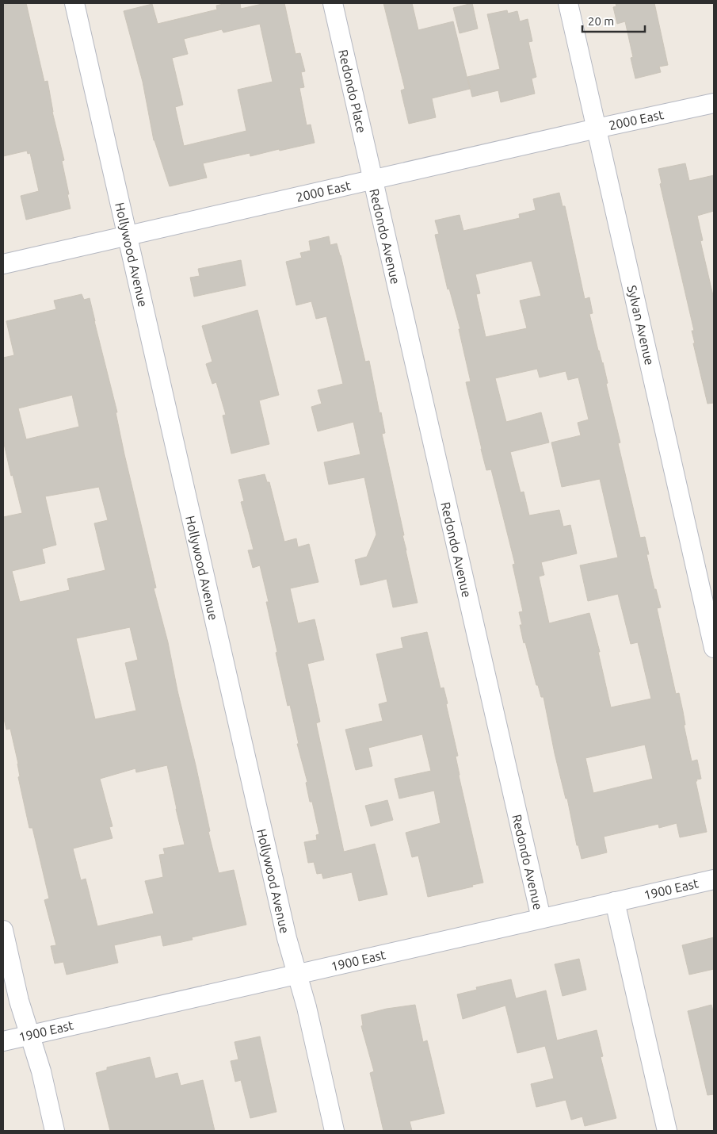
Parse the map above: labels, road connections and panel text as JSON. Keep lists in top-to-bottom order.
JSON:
{
  "streets": {
    "street": [
      "Redondo Place",
      "2000 East",
      "Redondo Avenue",
      "Hollywood Avenue",
      "Sylvan Avenue",
      "1900 East"
    ]
  },
  "crossings": [
    ["Redondo Place", "2000 East"],
    ["Redondo Place", "Redondo Avenue"],
    ["2000 East", "Redondo Avenue"],
    ["2000 East", "Hollywood Avenue"],
    ["2000 East", "Sylvan Avenue"],
    ["Redondo Avenue", "1900 East"],
    ["Hollywood Avenue", "1900 East"]
  ],
  "scale_bar": "20 m"
}
